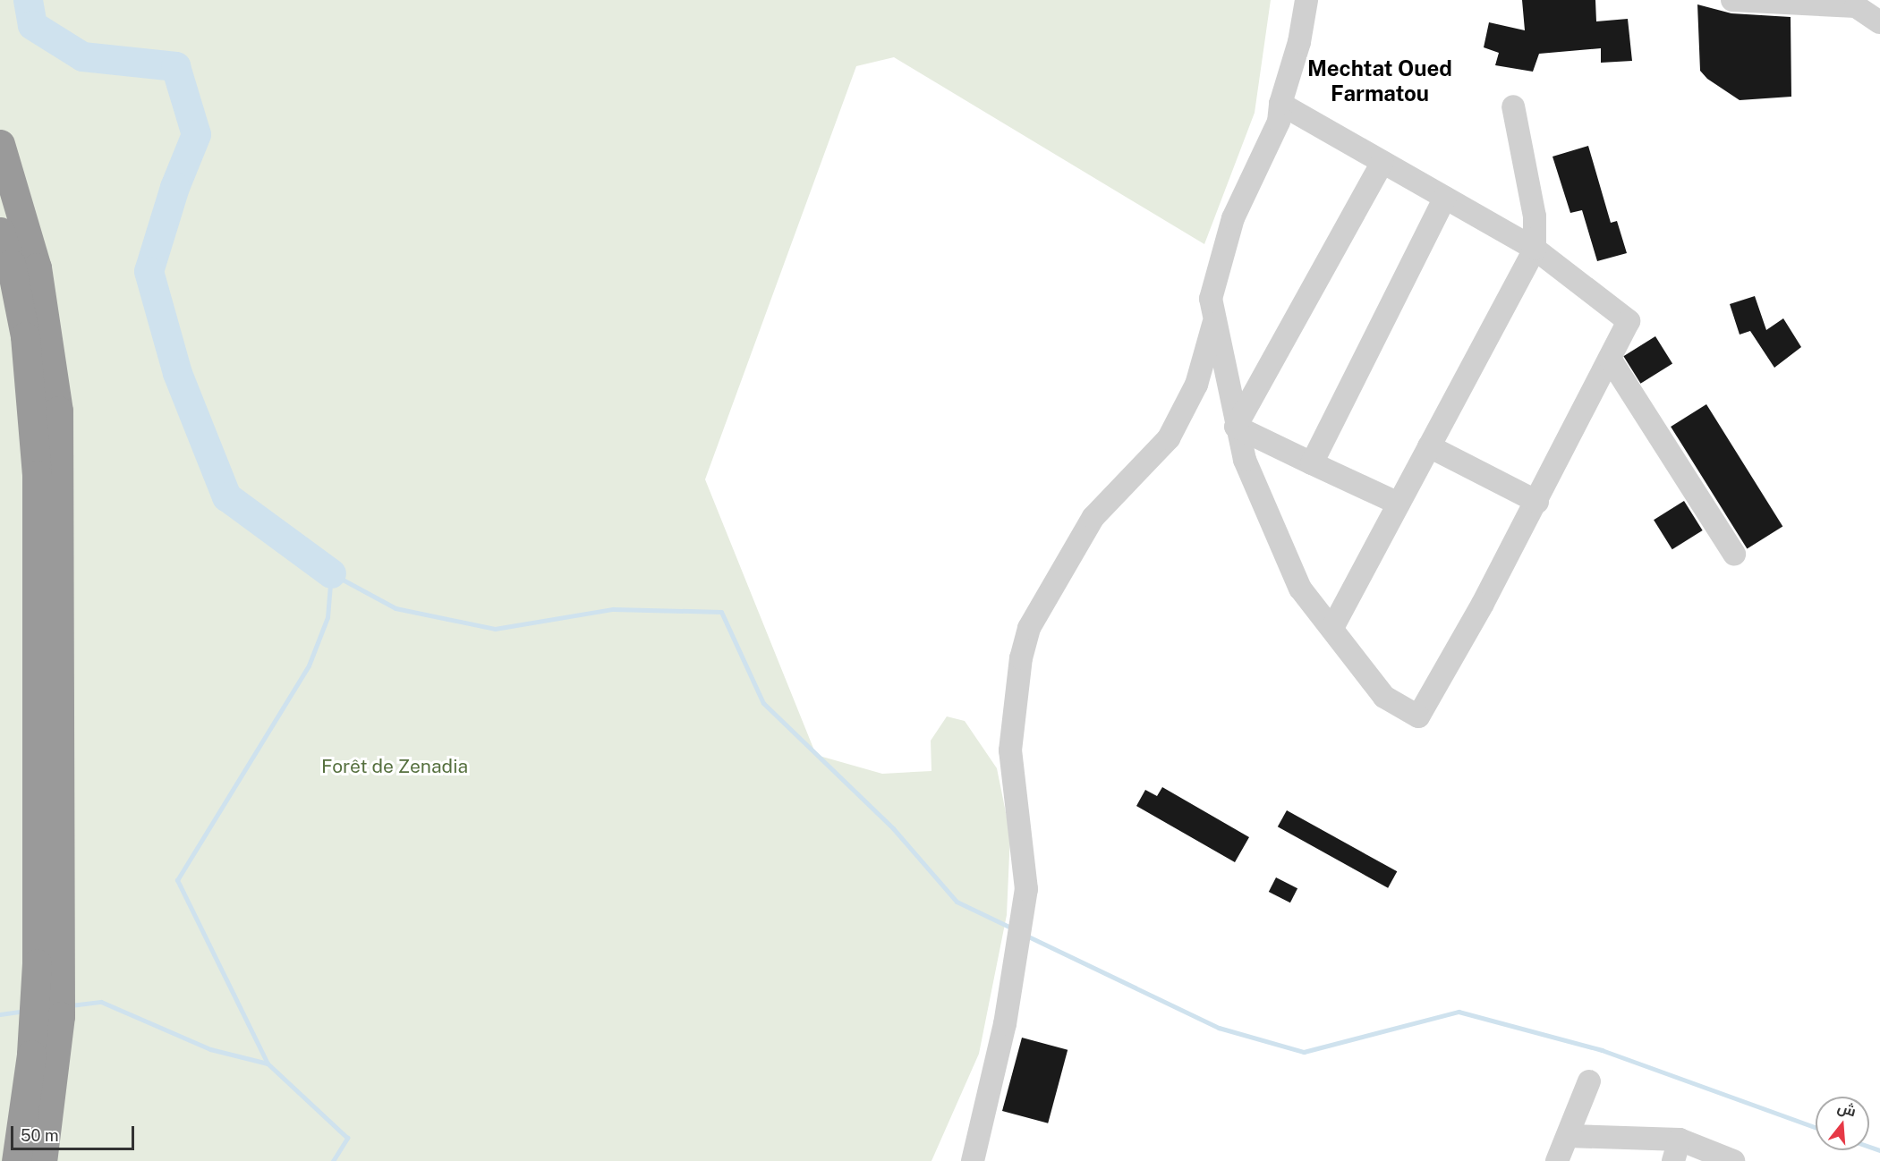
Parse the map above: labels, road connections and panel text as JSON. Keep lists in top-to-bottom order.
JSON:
{
  "districts": ["Mechtat Oued Farmatou"],
  "parks": ["Forêt de Zenadia"],
  "scale_bar": "50 m",
  "north": "top"
}
